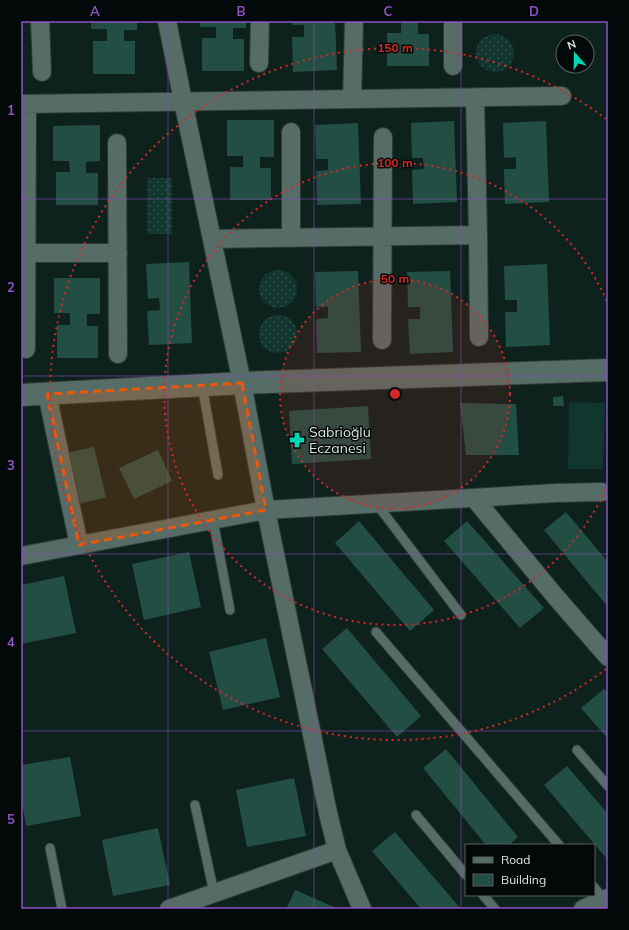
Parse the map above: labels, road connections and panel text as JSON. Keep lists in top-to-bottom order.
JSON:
{
  "places": {
    "pharmacy": ["Sabrioğlu Eczanesi"]
  },
  "legend": ["Road", "Building"],
  "north": "top",
  "grid": {
    "columns": [
      "A",
      "B",
      "C",
      "D"
    ],
    "rows": [
      "1",
      "2",
      "3",
      "4",
      "5"
    ]
  },
  "rings": ["150 m", "100 m", "50 m"]
}
